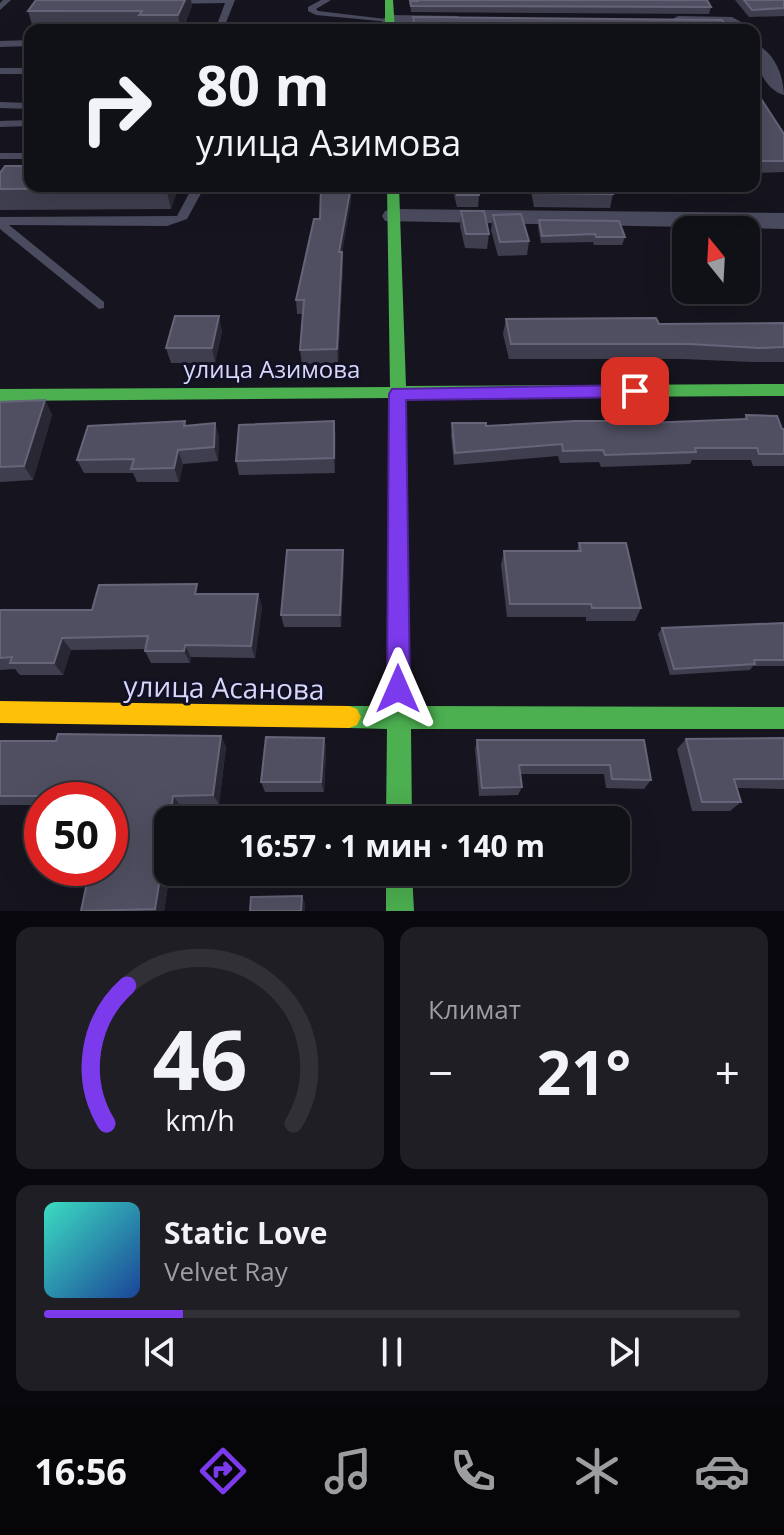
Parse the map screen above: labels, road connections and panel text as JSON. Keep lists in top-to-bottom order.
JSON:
{
  "streets": {
    "street": ["улица Азимова", "улица Асанова"]
  },
  "north": "top",
  "page": {
    "turn": ["80 m", "улица Азимова"],
    "limit": "50",
    "trip": "16:57 · 1 мин · 140 m",
    "tile": "Климат",
    "heat": ["−", "21°", "+"],
    "song": ["Static Love", "Velvet Ray"],
    "tabs": "16:56",
    "gauge": ["46", "km/h"]
  }
}
